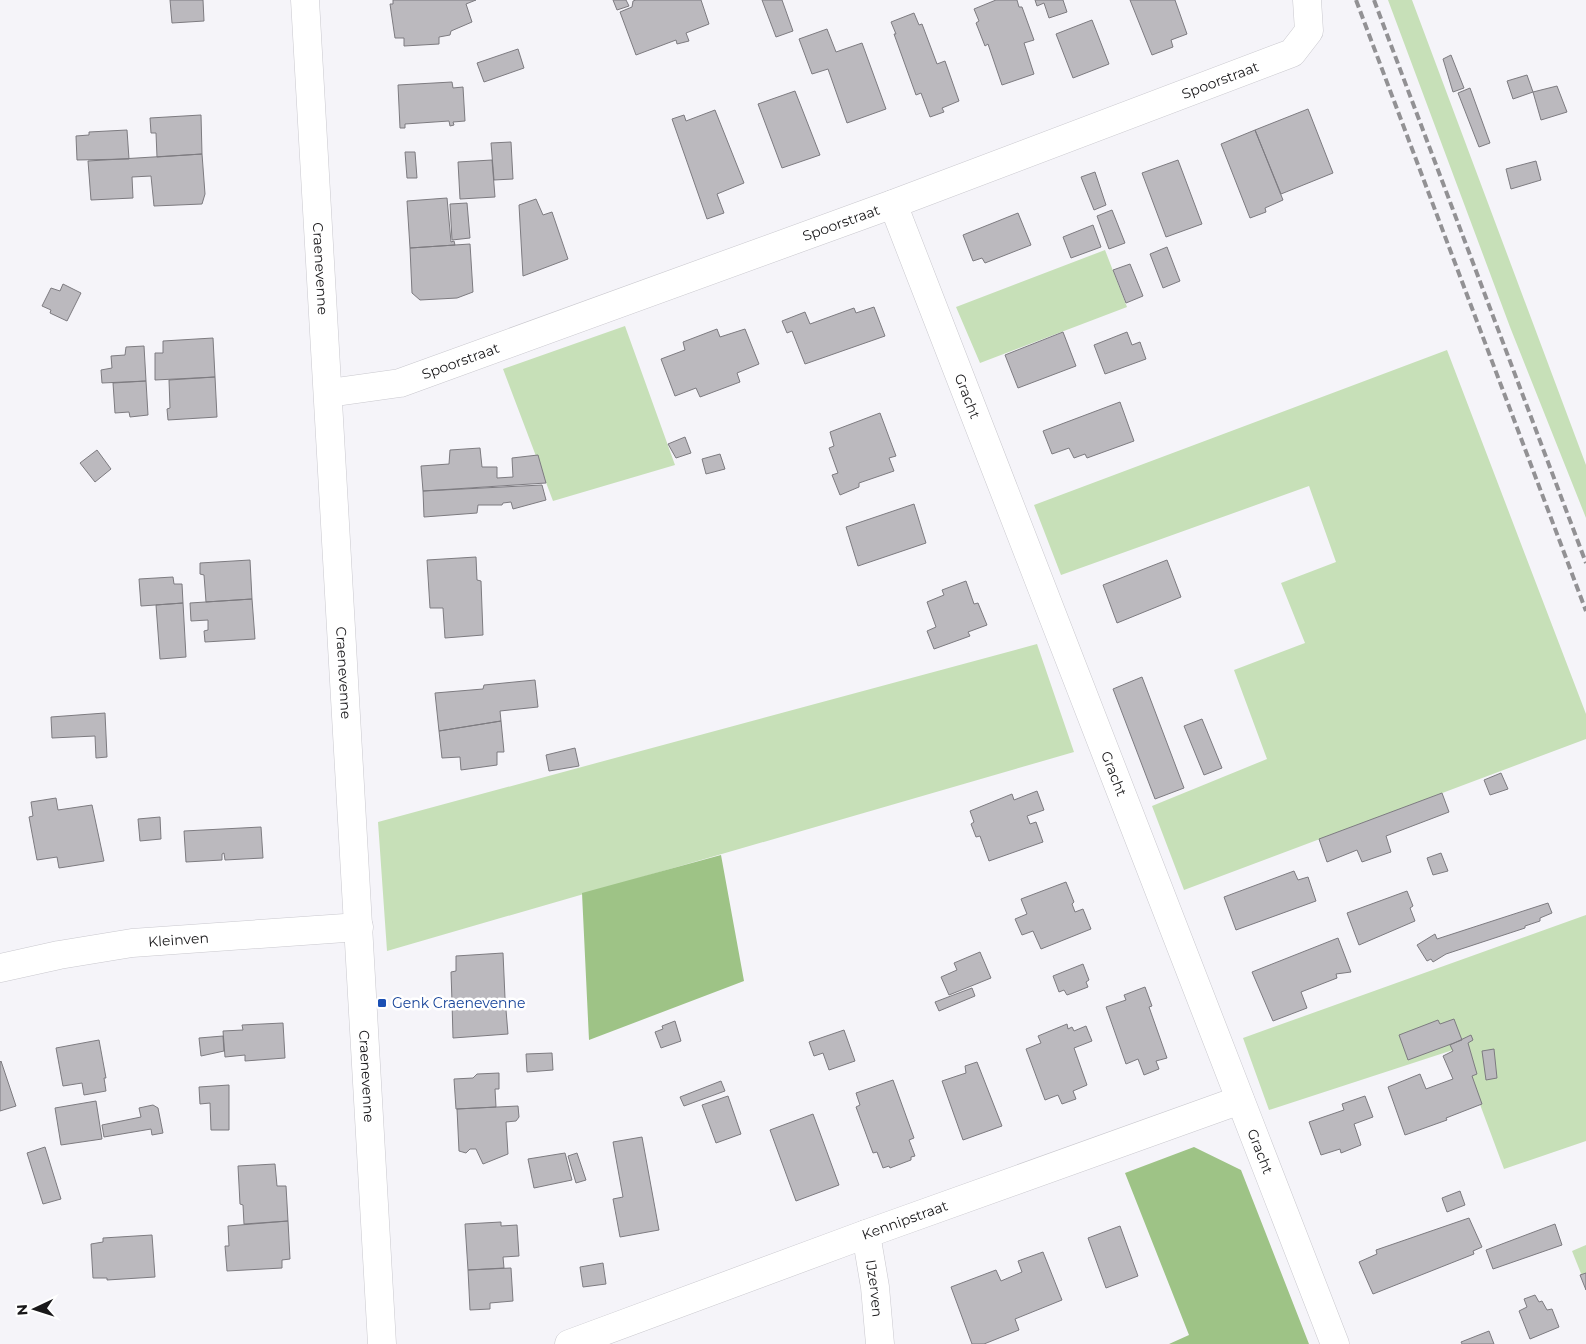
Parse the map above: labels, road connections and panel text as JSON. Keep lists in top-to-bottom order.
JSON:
{
  "streets": {
    "street": [
      "Spoorstraat",
      "Craenevenne",
      "Gracht",
      "Kleinven",
      "Kennipstraat",
      "IJzerven"
    ]
  },
  "crossings": [
    ["Spoorstraat", "Craenevenne"],
    ["Spoorstraat", "Gracht"],
    ["Craenevenne", "Kleinven"],
    ["Gracht", "Kennipstraat"],
    ["Kennipstraat", "IJzerven"]
  ],
  "places": {
    "transit": ["Genk Craenevenne"]
  },
  "north": "left"
}
